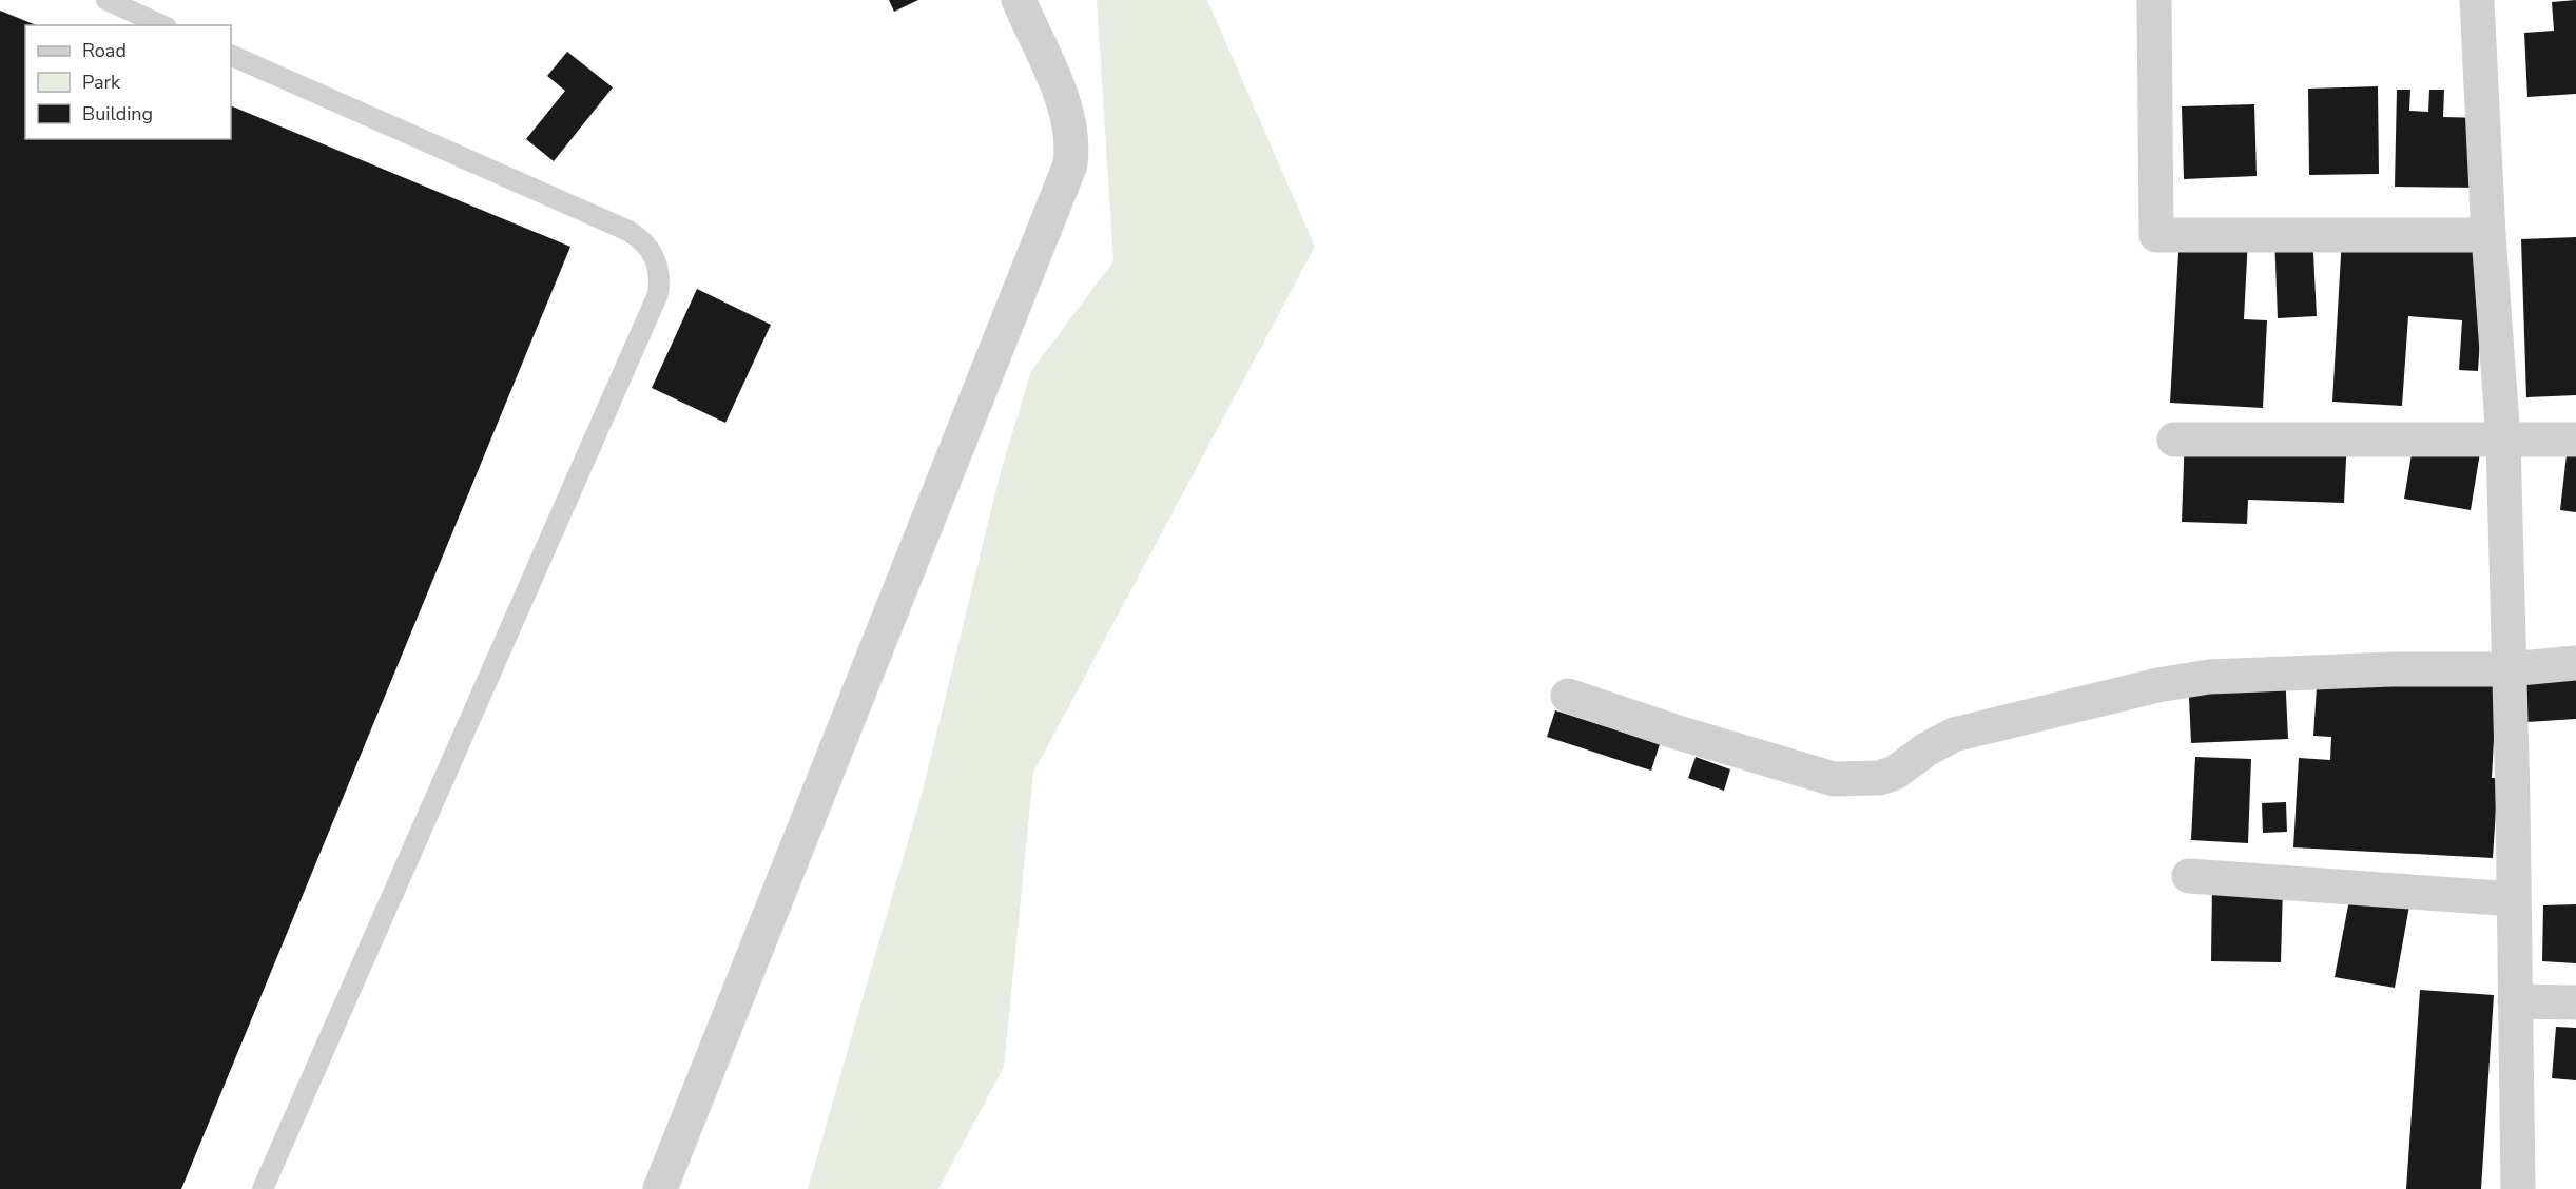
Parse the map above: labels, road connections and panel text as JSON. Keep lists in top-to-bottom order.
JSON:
{
  "legend": ["Road", "Park", "Building"]
}
